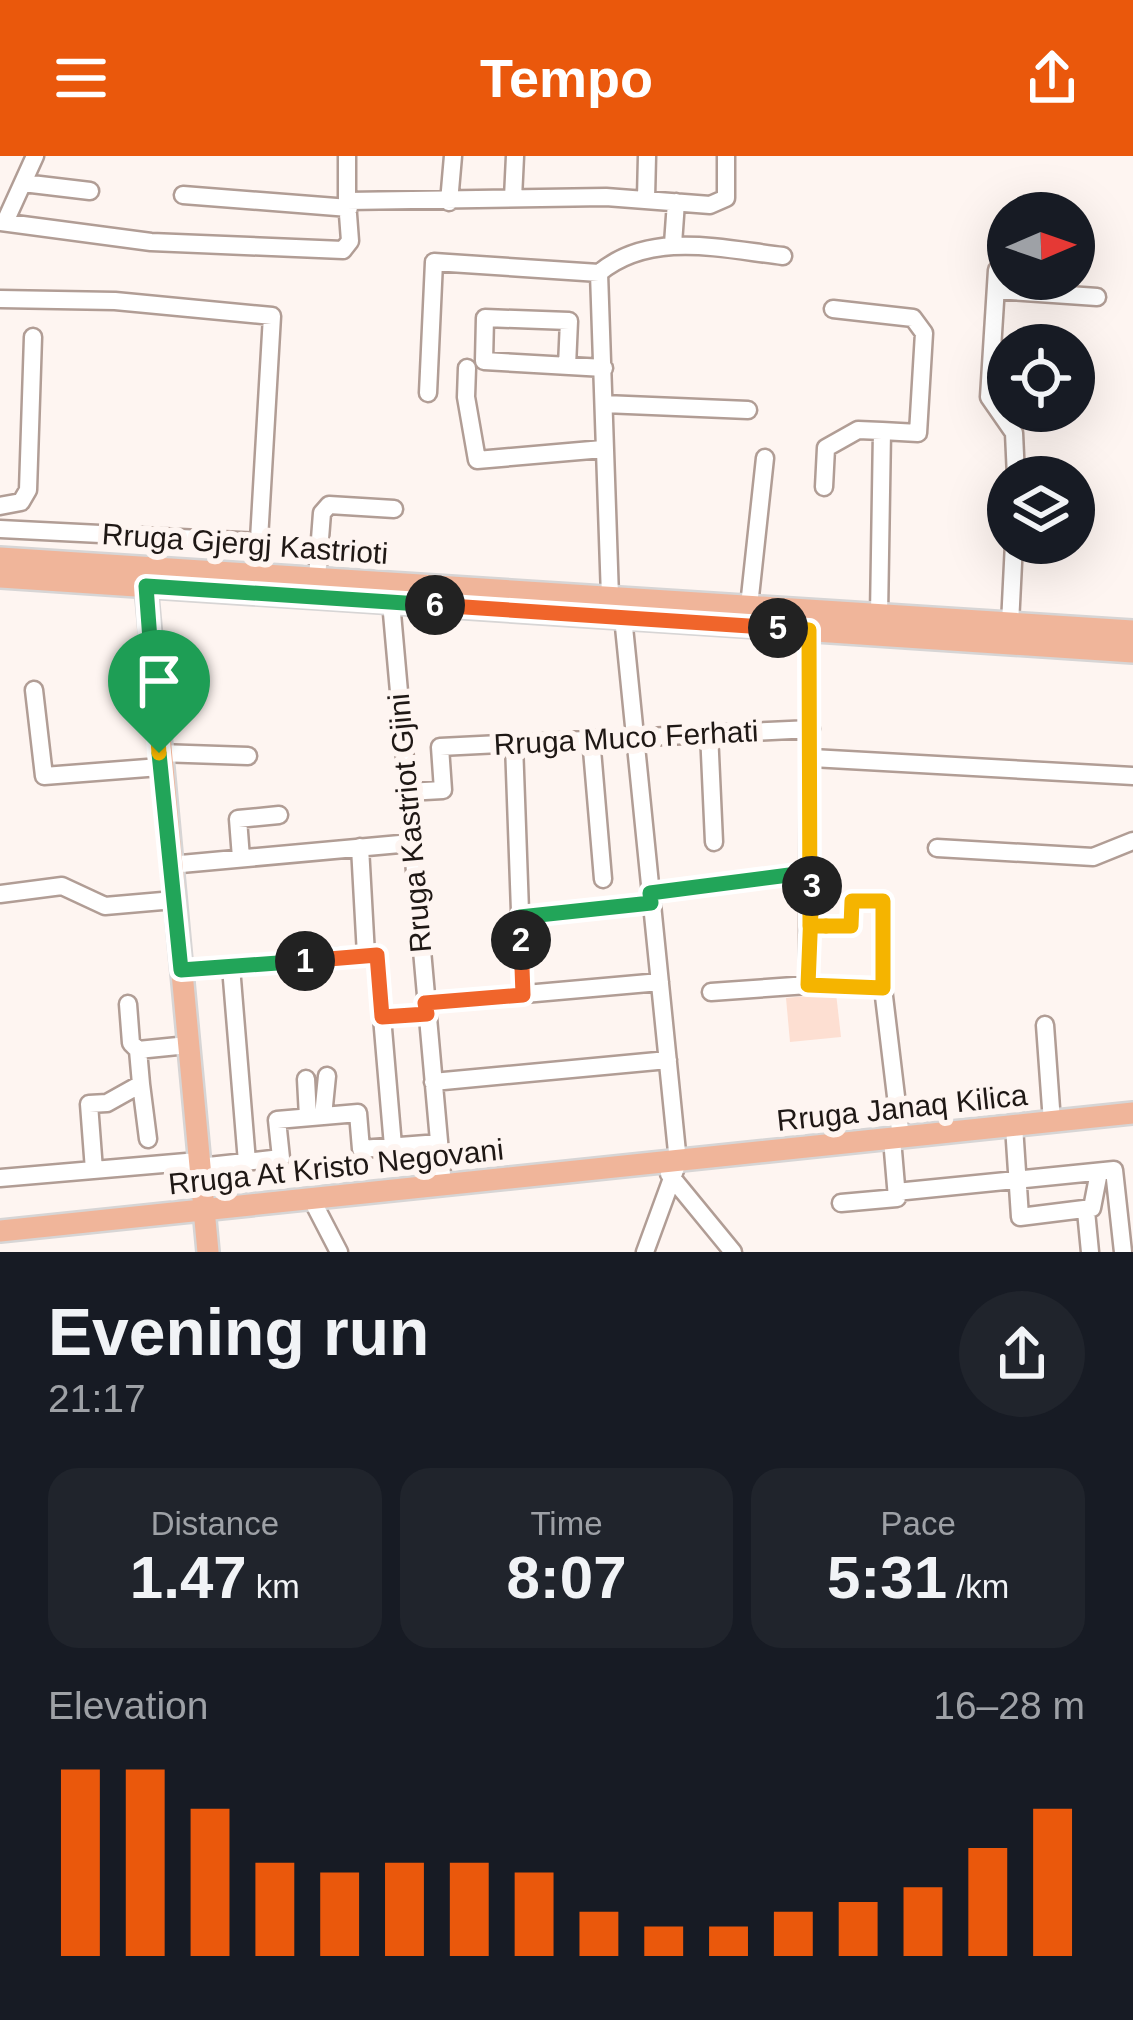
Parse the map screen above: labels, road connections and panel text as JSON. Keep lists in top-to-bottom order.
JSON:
{
  "streets": {
    "main road": ["Rruga Gjergj Kastrioti", "Rruga Janaq Kilica", "Rruga At Kristo Negovani"],
    "street": ["Rruga Muco Ferhati", "Rruga Kastriot Gjini"]
  },
  "crossings": [
    ["Rruga Gjergj Kastrioti", "Rruga Kastriot Gjini"],
    ["Rruga Muco Ferhati", "Rruga Kastriot Gjini"],
    ["Rruga Kastriot Gjini", "Rruga At Kristo Negovani"],
    ["Rruga Janaq Kilica", "Rruga At Kristo Negovani"]
  ],
  "north": "right",
  "page": {
    "header": "Tempo",
    "pins": [
      "6",
      "5",
      "3",
      "2",
      "1"
    ],
    "heading": ["Evening run", "21:17"],
    "stats": [
      ["Distance", "1.47 km"],
      ["Time", "8:07"],
      ["Pace", "5:31 /km"]
    ],
    "chart": ["Elevation", "16–28 m"]
  }
}
